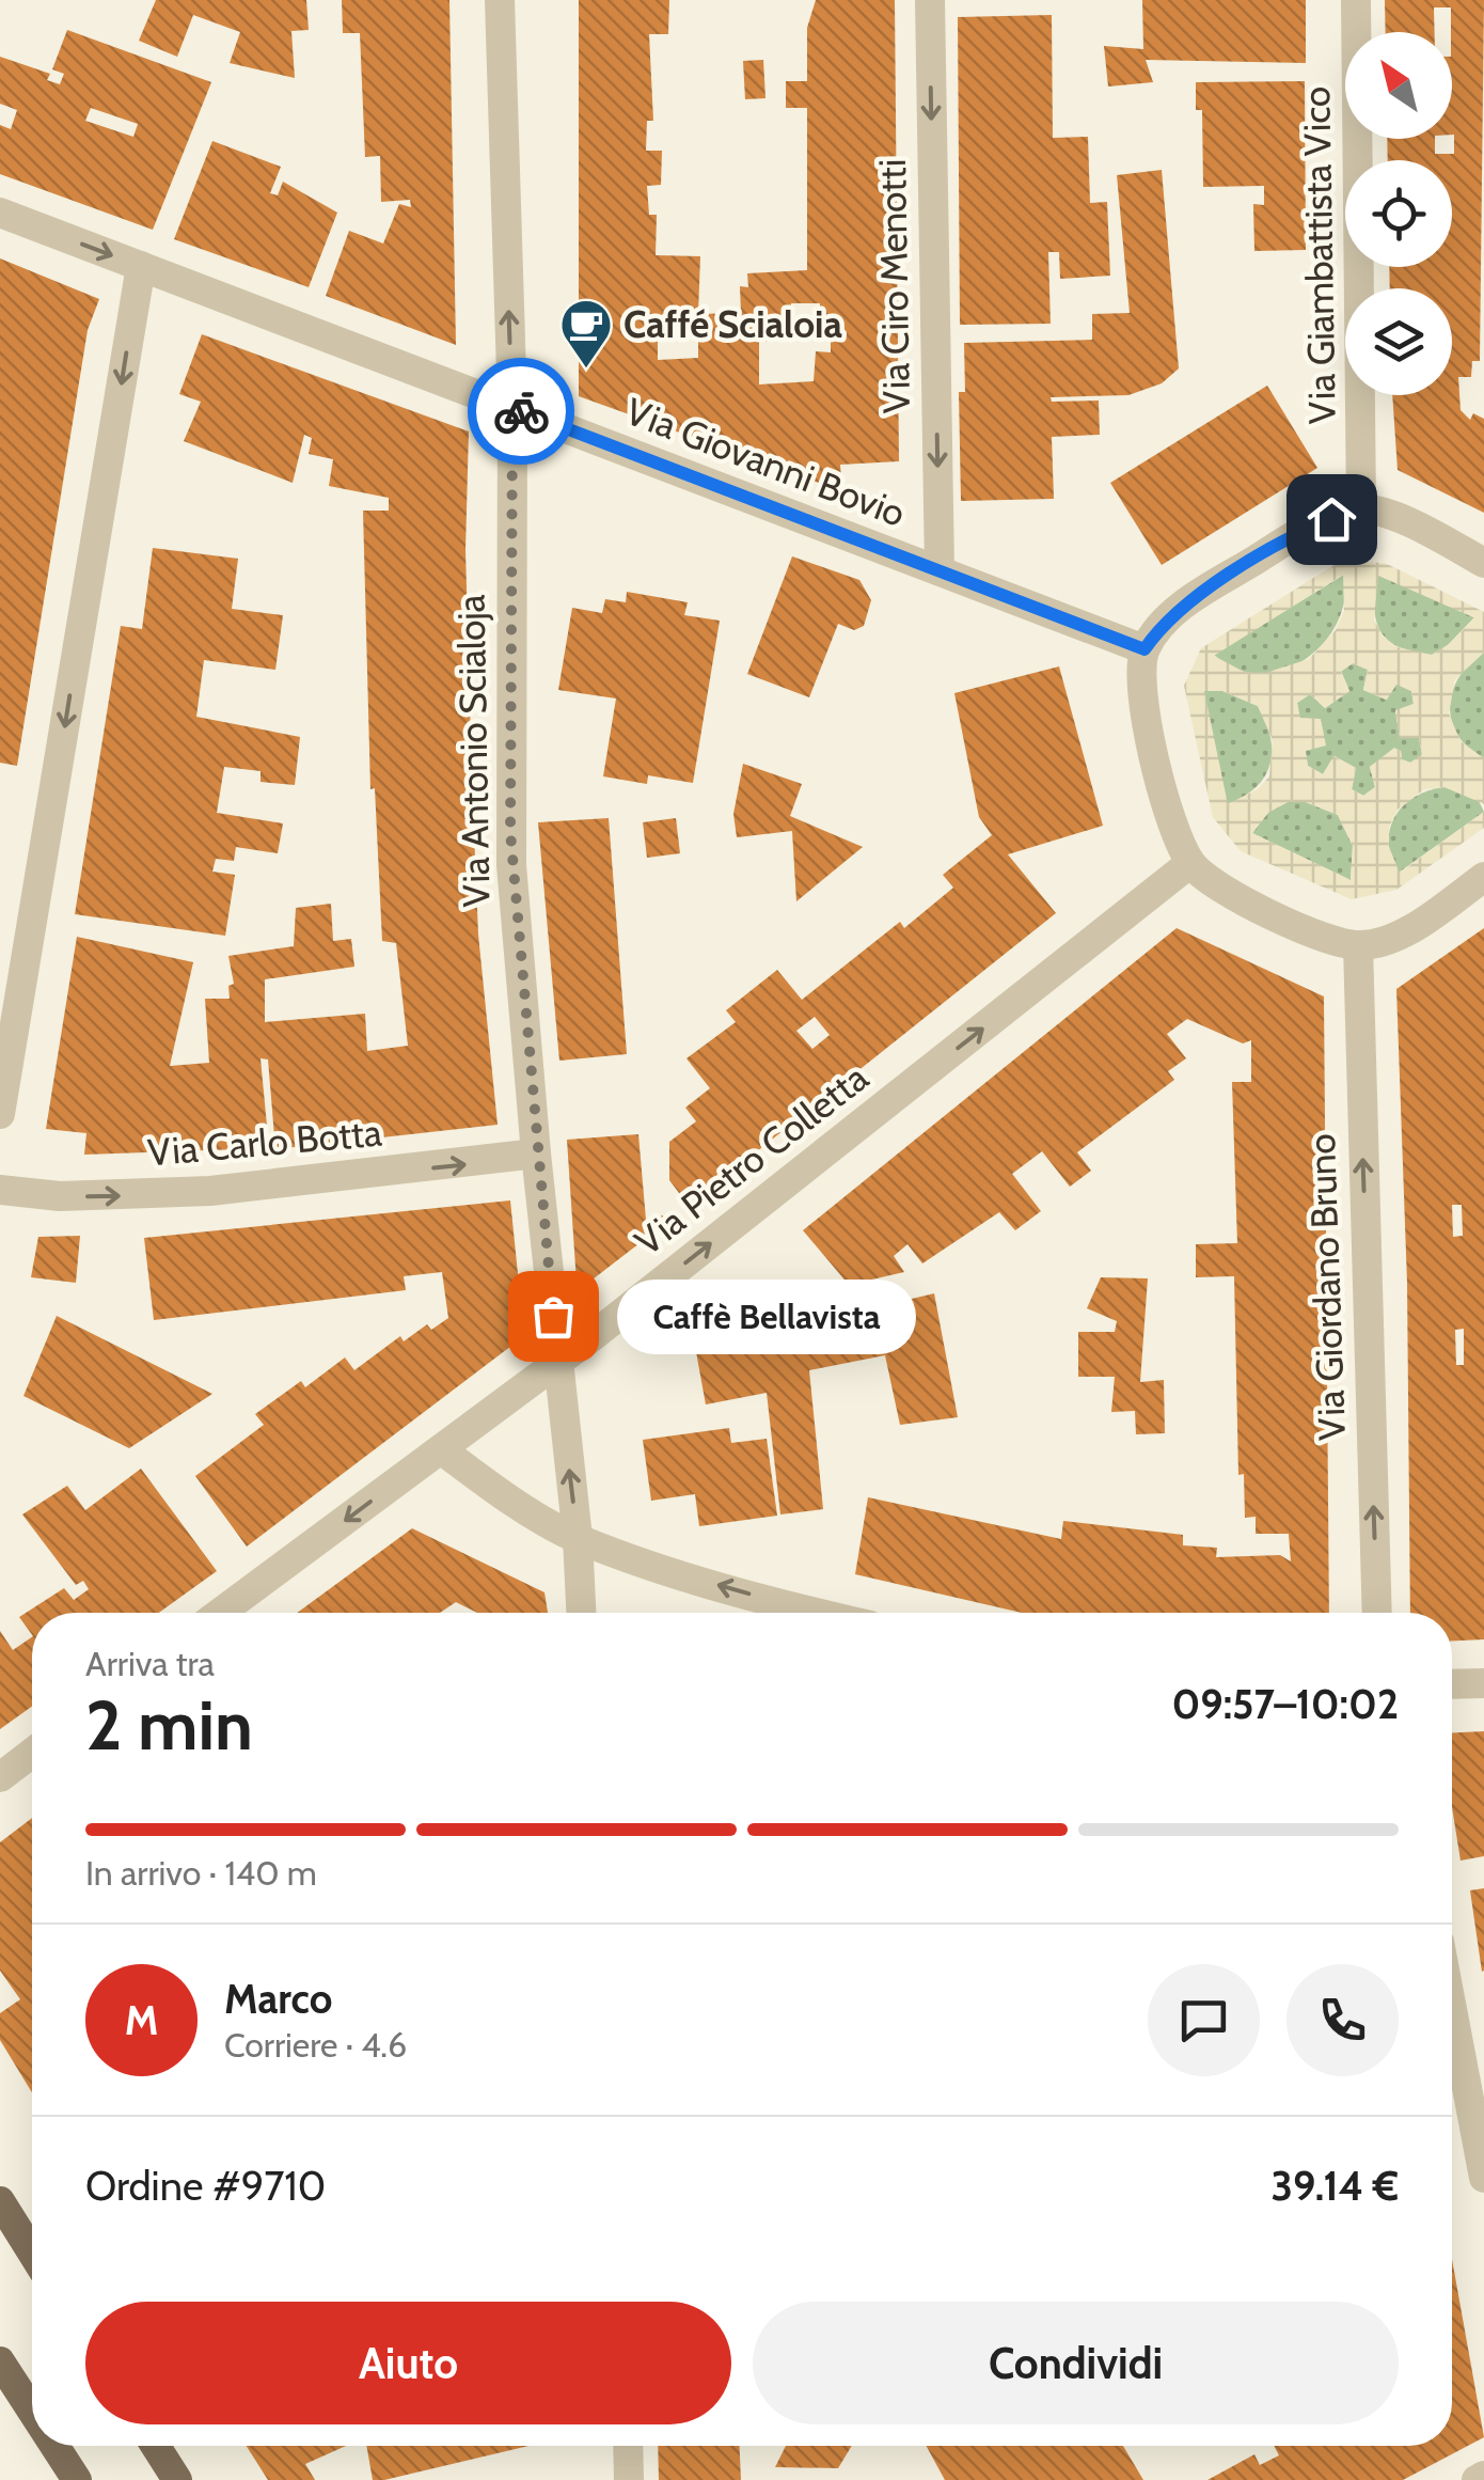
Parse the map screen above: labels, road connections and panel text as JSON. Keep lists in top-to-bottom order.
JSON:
{
  "streets": {
    "street": [
      "Via Giambattista Vico",
      "Via Ciro Menotti",
      "Via Giovanni Bovio",
      "Via Antonio Scialoja",
      "Via Carlo Botta",
      "Via Pietro Colletta",
      "Via Giordano Bruno"
    ]
  },
  "crossings": [
    ["Via Ciro Menotti", "Via Giovanni Bovio"],
    ["Via Giovanni Bovio", "Via Antonio Scialoja"],
    ["Via Antonio Scialoja", "Via Carlo Botta"],
    ["Via Antonio Scialoja", "Via Pietro Colletta"]
  ],
  "one_way": [
    "Via Ciro Menotti",
    "Via Antonio Scialoja",
    "Via Carlo Botta",
    "Via Giordano Bruno"
  ],
  "places": {
    "cafe": ["Caffé Scialoia"],
    "other": ["Caffè Bellavista"]
  },
  "north": "top left",
  "page": {
    "bubble": "Caffè Bellavista",
    "heading": ["2 min", "Arriva tra", "09:57–10:02"],
    "panel": [
      "Marco",
      "Corriere · 4.6",
      "Ordine #9710",
      "39.14 €"
    ],
    "bar": "In arrivo · 140 m",
    "round": "M",
    "buttons": ["Aiuto", "Condividi"]
  }
}
